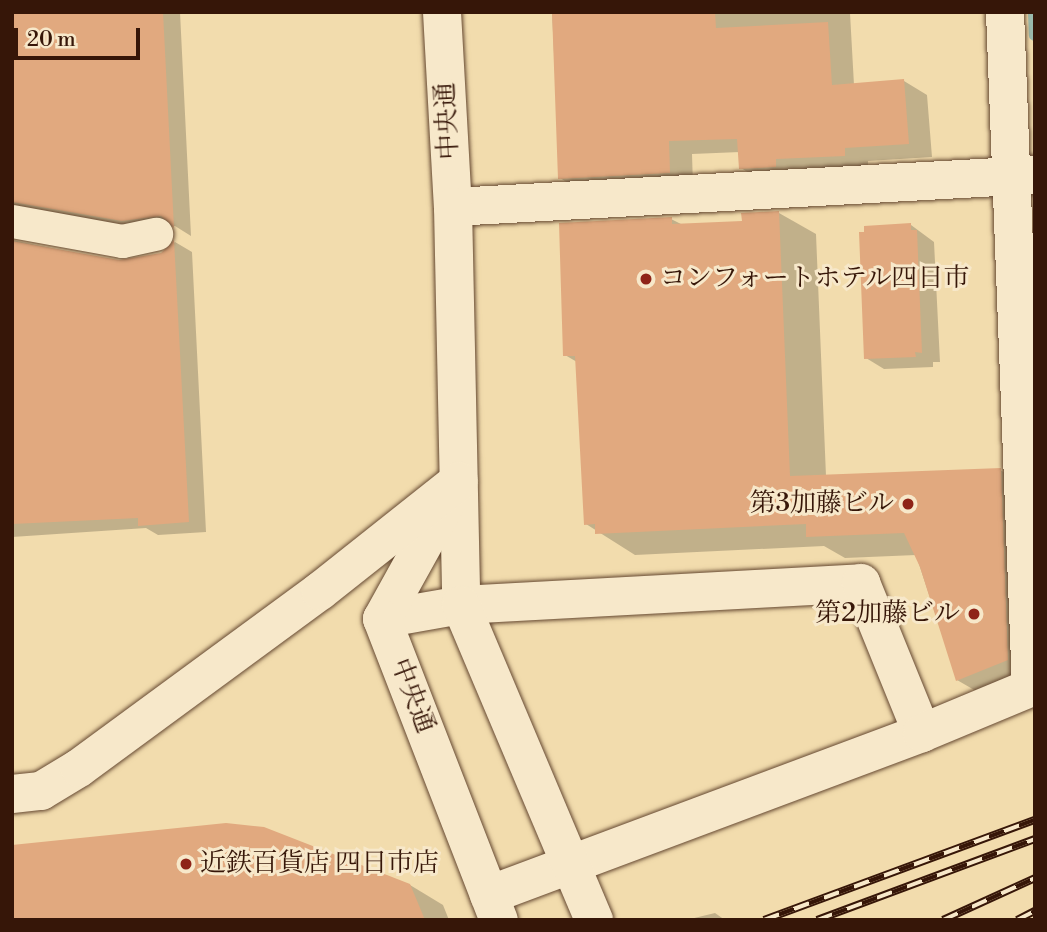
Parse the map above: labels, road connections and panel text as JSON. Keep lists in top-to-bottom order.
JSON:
{
  "streets": {
    "street": ["中央通"]
  },
  "places": [
    "コンフォートホテル四日市",
    "第3加藤ビル",
    "第2加藤ビル",
    "近鉄百貨店 四日市店"
  ],
  "scale_bar": "20 m"
}
